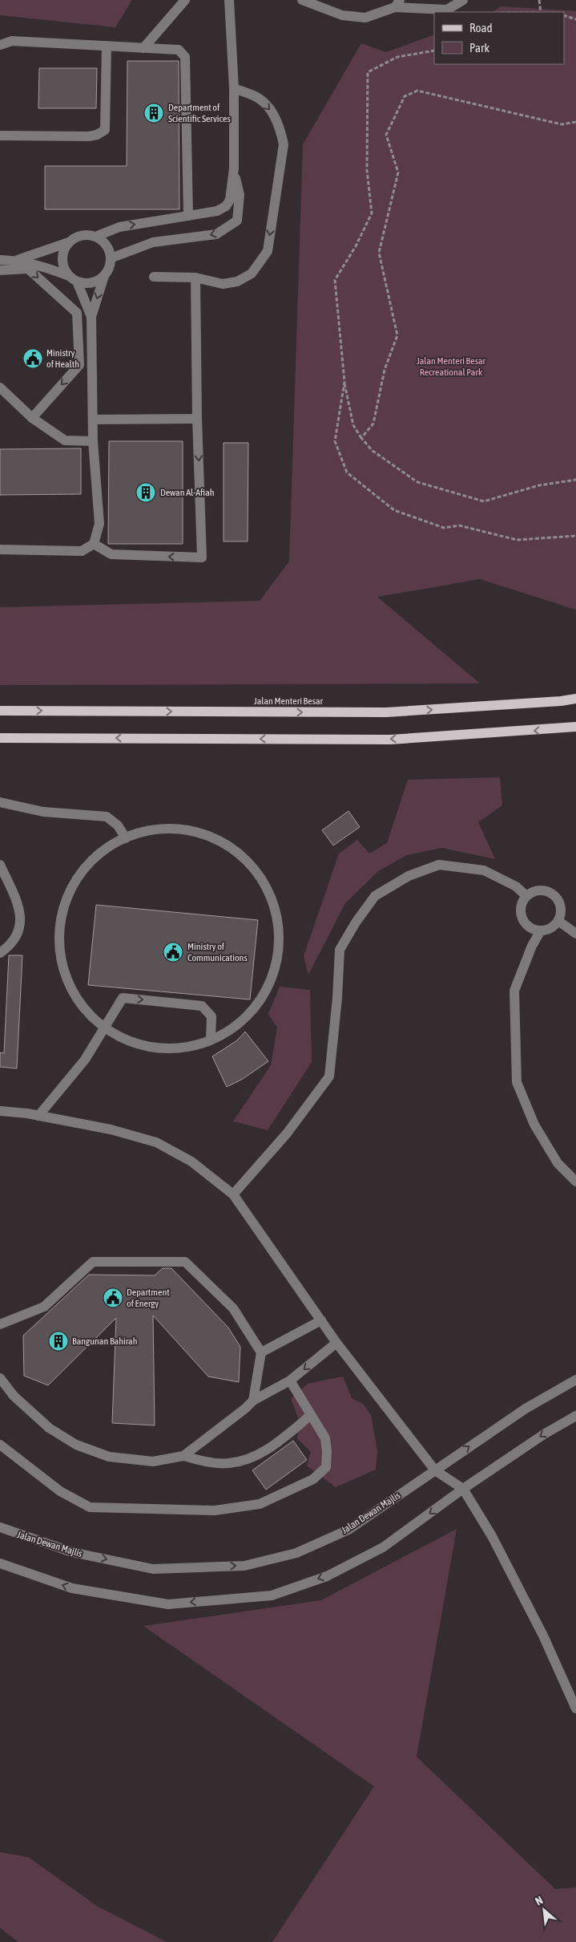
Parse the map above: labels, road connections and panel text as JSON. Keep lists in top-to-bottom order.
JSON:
{
  "streets": {
    "main road": ["Jalan Menteri Besar"],
    "street": ["Jalan Dewan Majlis"]
  },
  "parks": ["Jalan Menteri Besar Recreational Park"],
  "places": {
    "building": ["Department of Scientific Services", "Dewan Al-Afiah", "Bangunan Bahirah"],
    "public building": ["Ministry of Health", "Ministry of Communications", "Department of Energy"]
  },
  "legend": ["Road", "Park"],
  "north": "top left"
}
